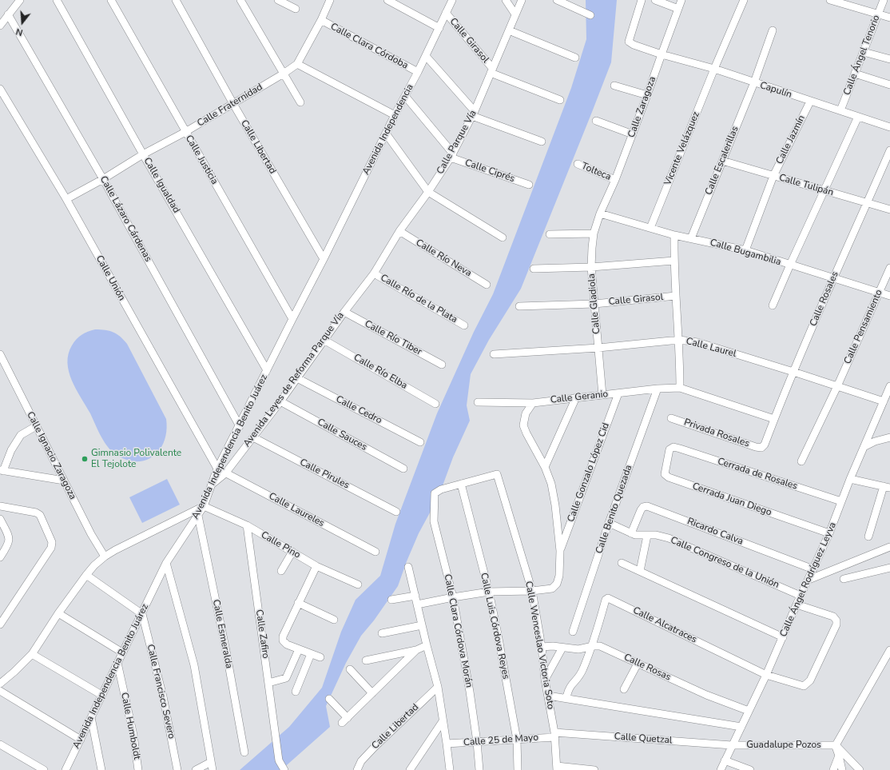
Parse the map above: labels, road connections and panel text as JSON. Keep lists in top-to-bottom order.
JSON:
{
  "streets": {
    "street": [
      "Calle Girasol",
      "Calle Clara Córdoba",
      "Calle Ángel Tenorio",
      "Capulín",
      "Calle Fraternidad",
      "Calle Zaragoza",
      "Avenida Independencia",
      "Calle Jazmín",
      "Calle Parque Vía",
      "Calle Libertad",
      "Vicente Velázquez",
      "Calle Justicia",
      "Calle Escalerillas",
      "Calle Ciprés",
      "Tolteca",
      "Calle Igualdad",
      "Calle Tulipán",
      "Calle Lázaro Cárdenas",
      "Calle Bugambilia",
      "Calle Río Neva",
      "Calle Unión",
      "Calle Río de la Plata",
      "Calle Rosales",
      "Calle Gladiola",
      "Calle Pensamiento",
      "Calle Río Tiber",
      "Calle Laurel",
      "Calle Río Elba",
      "Avenida Leyes de Reforma Parque Vía",
      "Calle Geranio",
      "Calle Cedro",
      "Privada Rosales",
      "Calle Sauces",
      "Avenida Independencia Benito Juárez",
      "Calle Ignacio Zaragoza",
      "Calle Gonzalo López Cid",
      "Calle Pirules",
      "Cerrada de Rosales",
      "Cerrada Juan Diego",
      "Calle Benito Quezada",
      "Calle Laureles",
      "Ricardo Calva",
      "Calle Pino",
      "Calle Congreso de la Unión",
      "Calle Ángel Rodríguez Leyva",
      "Calle Alcatraces",
      "Calle Luis Córdova Reyes",
      "Calle Clara Córdova Morán",
      "Calle Esmeralda",
      "Calle Zafiro",
      "Calle Wenceslao Victoria Soto",
      "Calle Rosas",
      "Calle Francisco Severo",
      "Calle Humboldt",
      "Calle Quetzal",
      "Calle 25 de Mayo",
      "Guadalupe Pozos"
    ]
  },
  "crossings": [
    ["Calle Girasol", "Avenida Independencia"],
    ["Calle Girasol", "Calle Parque Vía"],
    ["Calle Girasol", "Calle Gladiola"],
    ["Calle Clara Córdoba", "Calle Fraternidad"],
    ["Calle Clara Córdoba", "Avenida Independencia"],
    ["Calle Ángel Tenorio", "Capulín"],
    ["Capulín", "Calle Zaragoza"],
    ["Capulín", "Calle Jazmín"],
    ["Capulín", "Vicente Velázquez"],
    ["Capulín", "Calle Escalerillas"],
    ["Calle Fraternidad", "Calle Libertad"],
    ["Calle Fraternidad", "Calle Justicia"],
    ["Calle Fraternidad", "Calle Igualdad"],
    ["Calle Fraternidad", "Calle Lázaro Cárdenas"],
    ["Calle Fraternidad", "Calle Unión"],
    ["Calle Zaragoza", "Tolteca"],
    ["Calle Zaragoza", "Calle Bugambilia"],
    ["Calle Zaragoza", "Calle Gladiola"],
    ["Avenida Independencia", "Calle Libertad"],
    ["Avenida Independencia", "Avenida Independencia Benito Juárez"],
    ["Calle Jazmín", "Calle Tulipán"],
    ["Calle Jazmín", "Calle Bugambilia"],
    ["Calle Parque Vía", "Calle Ciprés"],
    ["Calle Parque Vía", "Calle Río Neva"],
    ["Calle Parque Vía", "Calle Río de la Plata"],
    ["Calle Parque Vía", "Avenida Leyes de Reforma Parque Vía"],
    ["Calle Libertad", "Avenida Independencia Benito Juárez"],
    ["Vicente Velázquez", "Calle Bugambilia"],
    ["Calle Justicia", "Avenida Independencia Benito Juárez"],
    ["Calle Escalerillas", "Calle Tulipán"],
    ["Calle Escalerillas", "Calle Bugambilia"],
    ["Calle Igualdad", "Avenida Independencia Benito Juárez"],
    ["Calle Tulipán", "Calle Rosales"],
    ["Calle Lázaro Cárdenas", "Avenida Independencia Benito Juárez"],
    ["Calle Bugambilia", "Calle Rosales"],
    ["Calle Bugambilia", "Calle Gladiola"],
    ["Calle Bugambilia", "Calle Pensamiento"],
    ["Calle Unión", "Avenida Independencia Benito Juárez"],
    ["Calle Unión", "Calle Laureles"],
    ["Calle Rosales", "Calle Laurel"],
    ["Calle Rosales", "Privada Rosales"],
    ["Calle Gladiola", "Calle Laurel"],
    ["Calle Gladiola", "Calle Geranio"],
    ["Calle Pensamiento", "Calle Laurel"],
    ["Calle Río Tiber", "Avenida Leyes de Reforma Parque Vía"],
    ["Calle Laurel", "Calle Ángel Rodríguez Leyva"],
    ["Calle Río Elba", "Avenida Leyes de Reforma Parque Vía"],
    ["Avenida Leyes de Reforma Parque Vía", "Calle Cedro"],
    ["Avenida Leyes de Reforma Parque Vía", "Calle Sauces"],
    ["Avenida Leyes de Reforma Parque Vía", "Avenida Independencia Benito Juárez"],
    ["Avenida Leyes de Reforma Parque Vía", "Calle Pirules"],
    ["Avenida Leyes de Reforma Parque Vía", "Calle Laureles"],
    ["Calle Geranio", "Calle Gonzalo López Cid"],
    ["Calle Geranio", "Calle Benito Quezada"],
    ["Avenida Independencia Benito Juárez", "Calle Laureles"],
    ["Avenida Independencia Benito Juárez", "Calle Pino"],
    ["Avenida Independencia Benito Juárez", "Calle Esmeralda"],
    ["Avenida Independencia Benito Juárez", "Calle Francisco Severo"],
    ["Avenida Independencia Benito Juárez", "Calle Humboldt"],
    ["Cerrada de Rosales", "Cerrada Juan Diego"],
    ["Cerrada de Rosales", "Calle Ángel Rodríguez Leyva"],
    ["Cerrada Juan Diego", "Calle Ángel Rodríguez Leyva"],
    ["Calle Benito Quezada", "Calle Congreso de la Unión"],
    ["Ricardo Calva", "Calle Congreso de la Unión"],
    ["Ricardo Calva", "Calle Ángel Rodríguez Leyva"],
    ["Calle Pino", "Calle Zafiro"],
    ["Calle Congreso de la Unión", "Calle Ángel Rodríguez Leyva"],
    ["Calle Ángel Rodríguez Leyva", "Calle Alcatraces"],
    ["Calle Ángel Rodríguez Leyva", "Calle Rosas"],
    ["Calle Ángel Rodríguez Leyva", "Calle Quetzal"],
    ["Calle Ángel Rodríguez Leyva", "Guadalupe Pozos"],
    ["Calle Alcatraces", "Calle Rosas"],
    ["Calle Luis Córdova Reyes", "Calle Wenceslao Victoria Soto"],
    ["Calle Luis Córdova Reyes", "Calle 25 de Mayo"],
    ["Calle Clara Córdova Morán", "Calle Wenceslao Victoria Soto"],
    ["Calle Clara Córdova Morán", "Calle 25 de Mayo"],
    ["Calle Wenceslao Victoria Soto", "Calle Rosas"],
    ["Calle Wenceslao Victoria Soto", "Calle Quetzal"],
    ["Calle Wenceslao Victoria Soto", "Calle 25 de Mayo"],
    ["Calle Quetzal", "Calle 25 de Mayo"],
    ["Calle Quetzal", "Guadalupe Pozos"]
  ],
  "places": ["Gimnasio Polivalente El Tejolote"],
  "north": "bottom"
}
